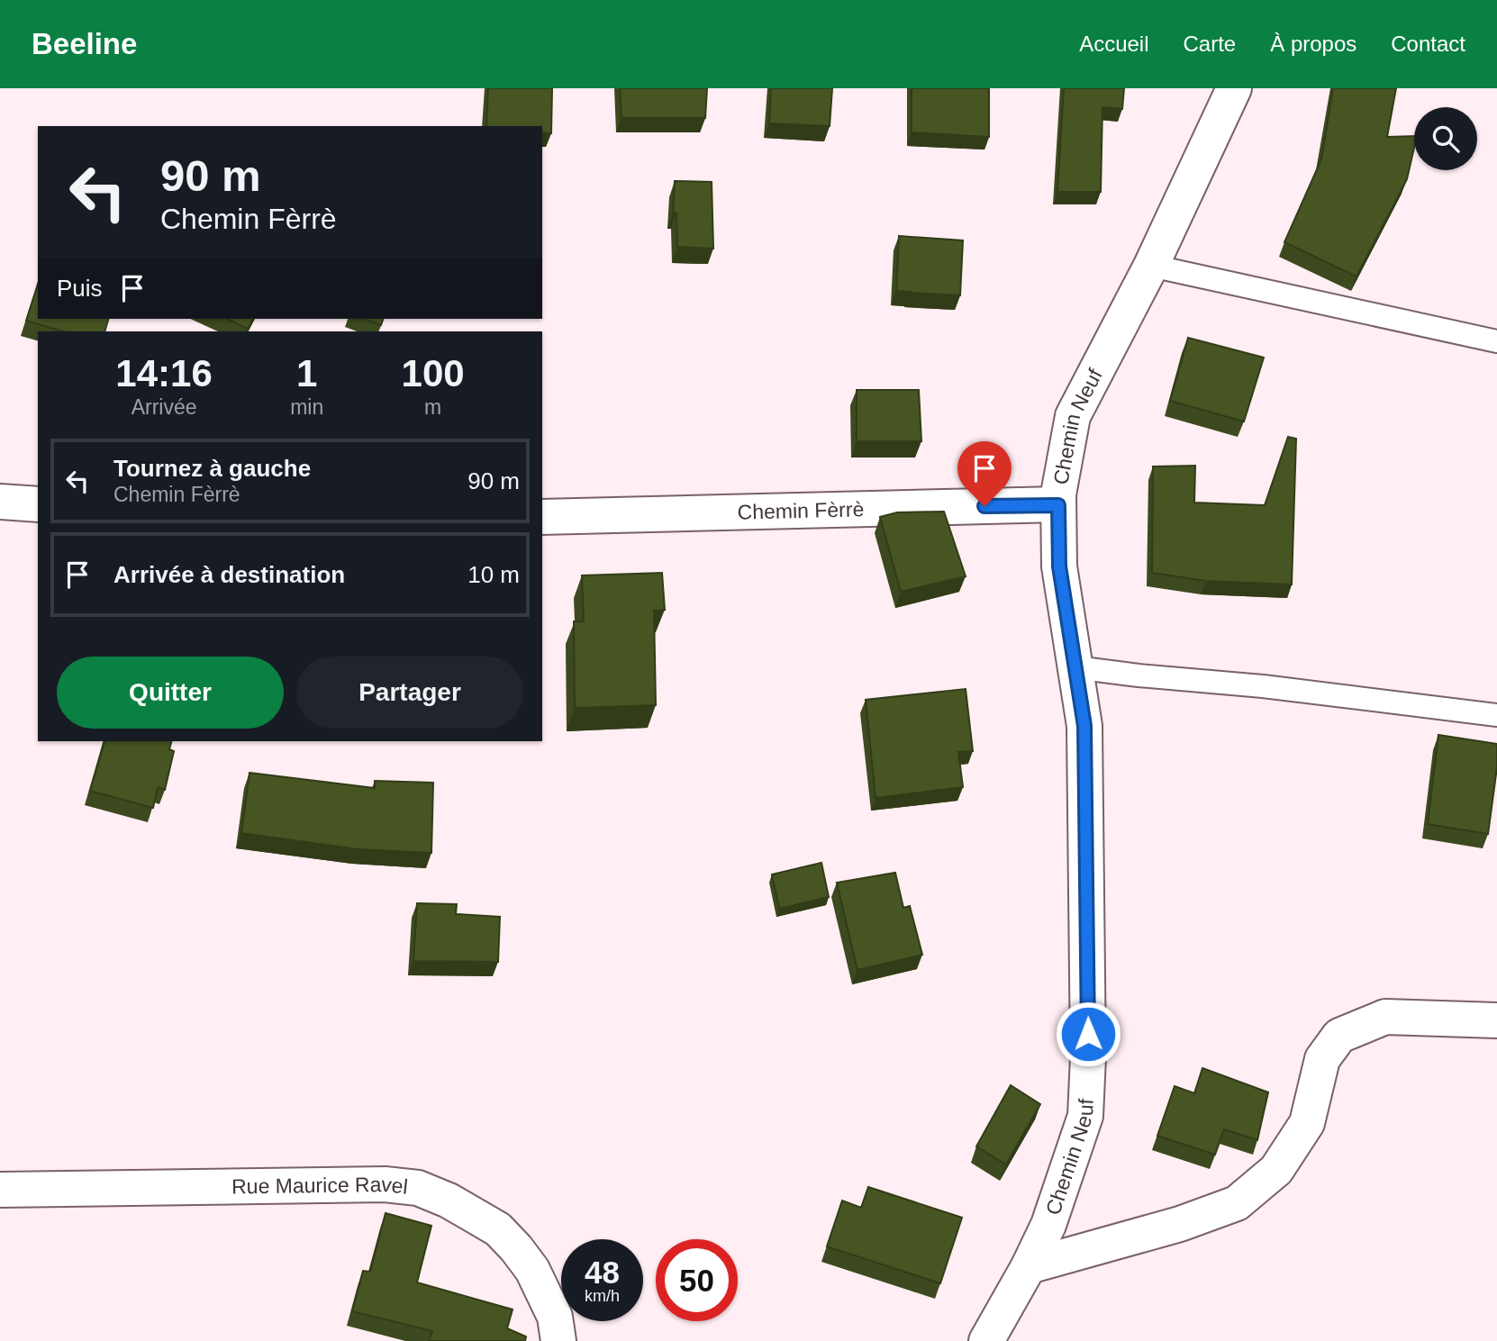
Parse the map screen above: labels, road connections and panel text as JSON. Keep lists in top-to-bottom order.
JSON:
{
  "streets": {
    "street": ["Chemin Neuf", "Chemin Fèrrè", "Rue Maurice Ravel"]
  },
  "crossings": [
    ["Chemin Neuf", "Chemin Fèrrè"]
  ],
  "page": {
    "header": "Beeline",
    "nav": [
      "Accueil",
      "Carte",
      "À propos",
      "Contact"
    ],
    "turn": ["90 m", "Chemin Fèrrè"],
    "then": "Puis",
    "eta": [
      "14:16",
      "Arrivée",
      "1",
      "min",
      "100",
      "m"
    ],
    "list": [
      {
        "name": "Tournez à gauche",
        "note": "Chemin Fèrrè",
        "value": "90 m"
      },
      {
        "name": "Arrivée à destination",
        "value": "10 m"
      }
    ],
    "buttons": ["Quitter", "Partager"],
    "speed": "48 km/h",
    "limit": "50"
  }
}
